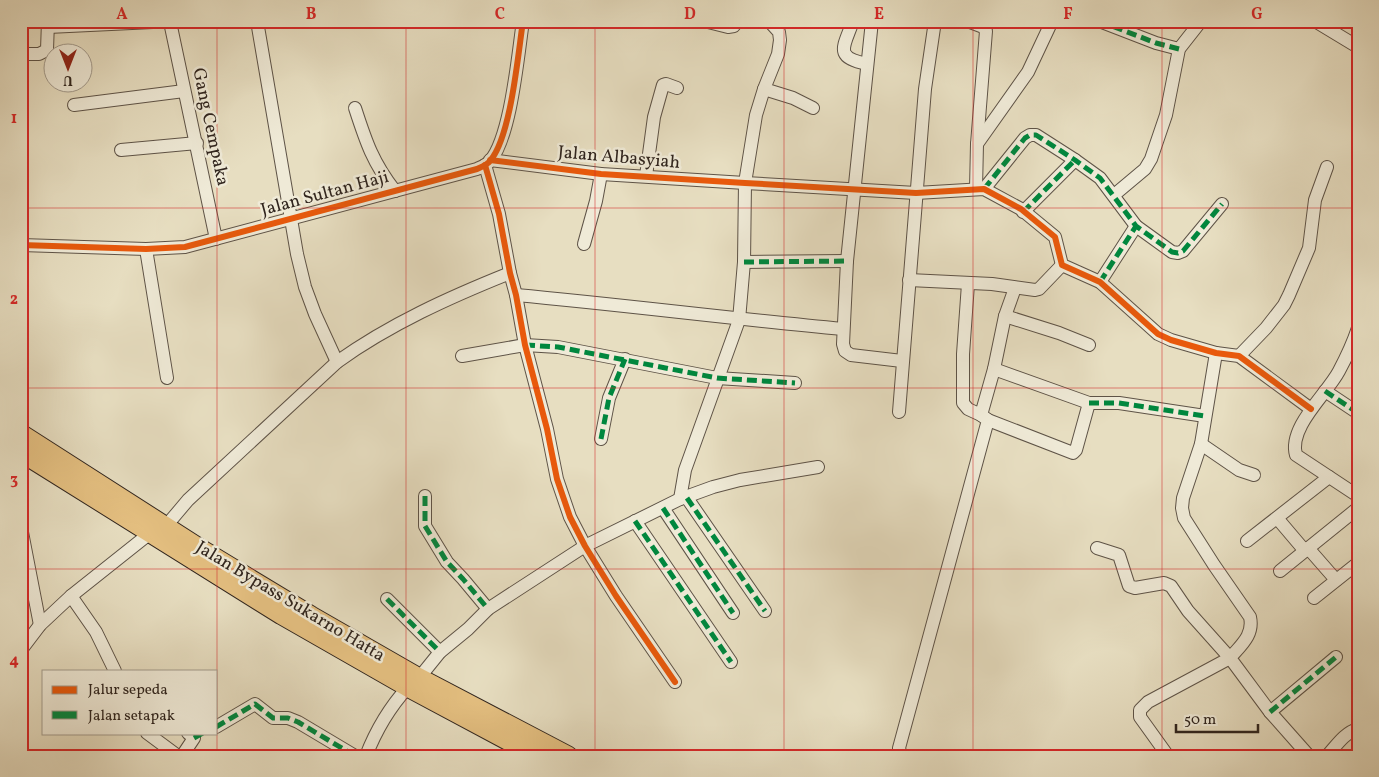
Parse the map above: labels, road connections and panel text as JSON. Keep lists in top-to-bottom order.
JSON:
{
  "streets": {
    "highway": ["Jalan Bypass Sukarno Hatta"],
    "street": ["Gang Cempaka", "Jalan Albasyiah", "Jalan Sultan Haji"]
  },
  "crossings": [
    ["Gang Cempaka", "Jalan Sultan Haji"],
    ["Jalan Albasyiah", "Jalan Sultan Haji"]
  ],
  "legend": ["Jalur sepeda", "Jalan setapak"],
  "scale_bar": "50 m",
  "north": "bottom",
  "grid": {
    "columns": [
      "A",
      "B",
      "C",
      "D",
      "E",
      "F",
      "G"
    ],
    "rows": [
      "1",
      "2",
      "3",
      "4"
    ]
  }
}
